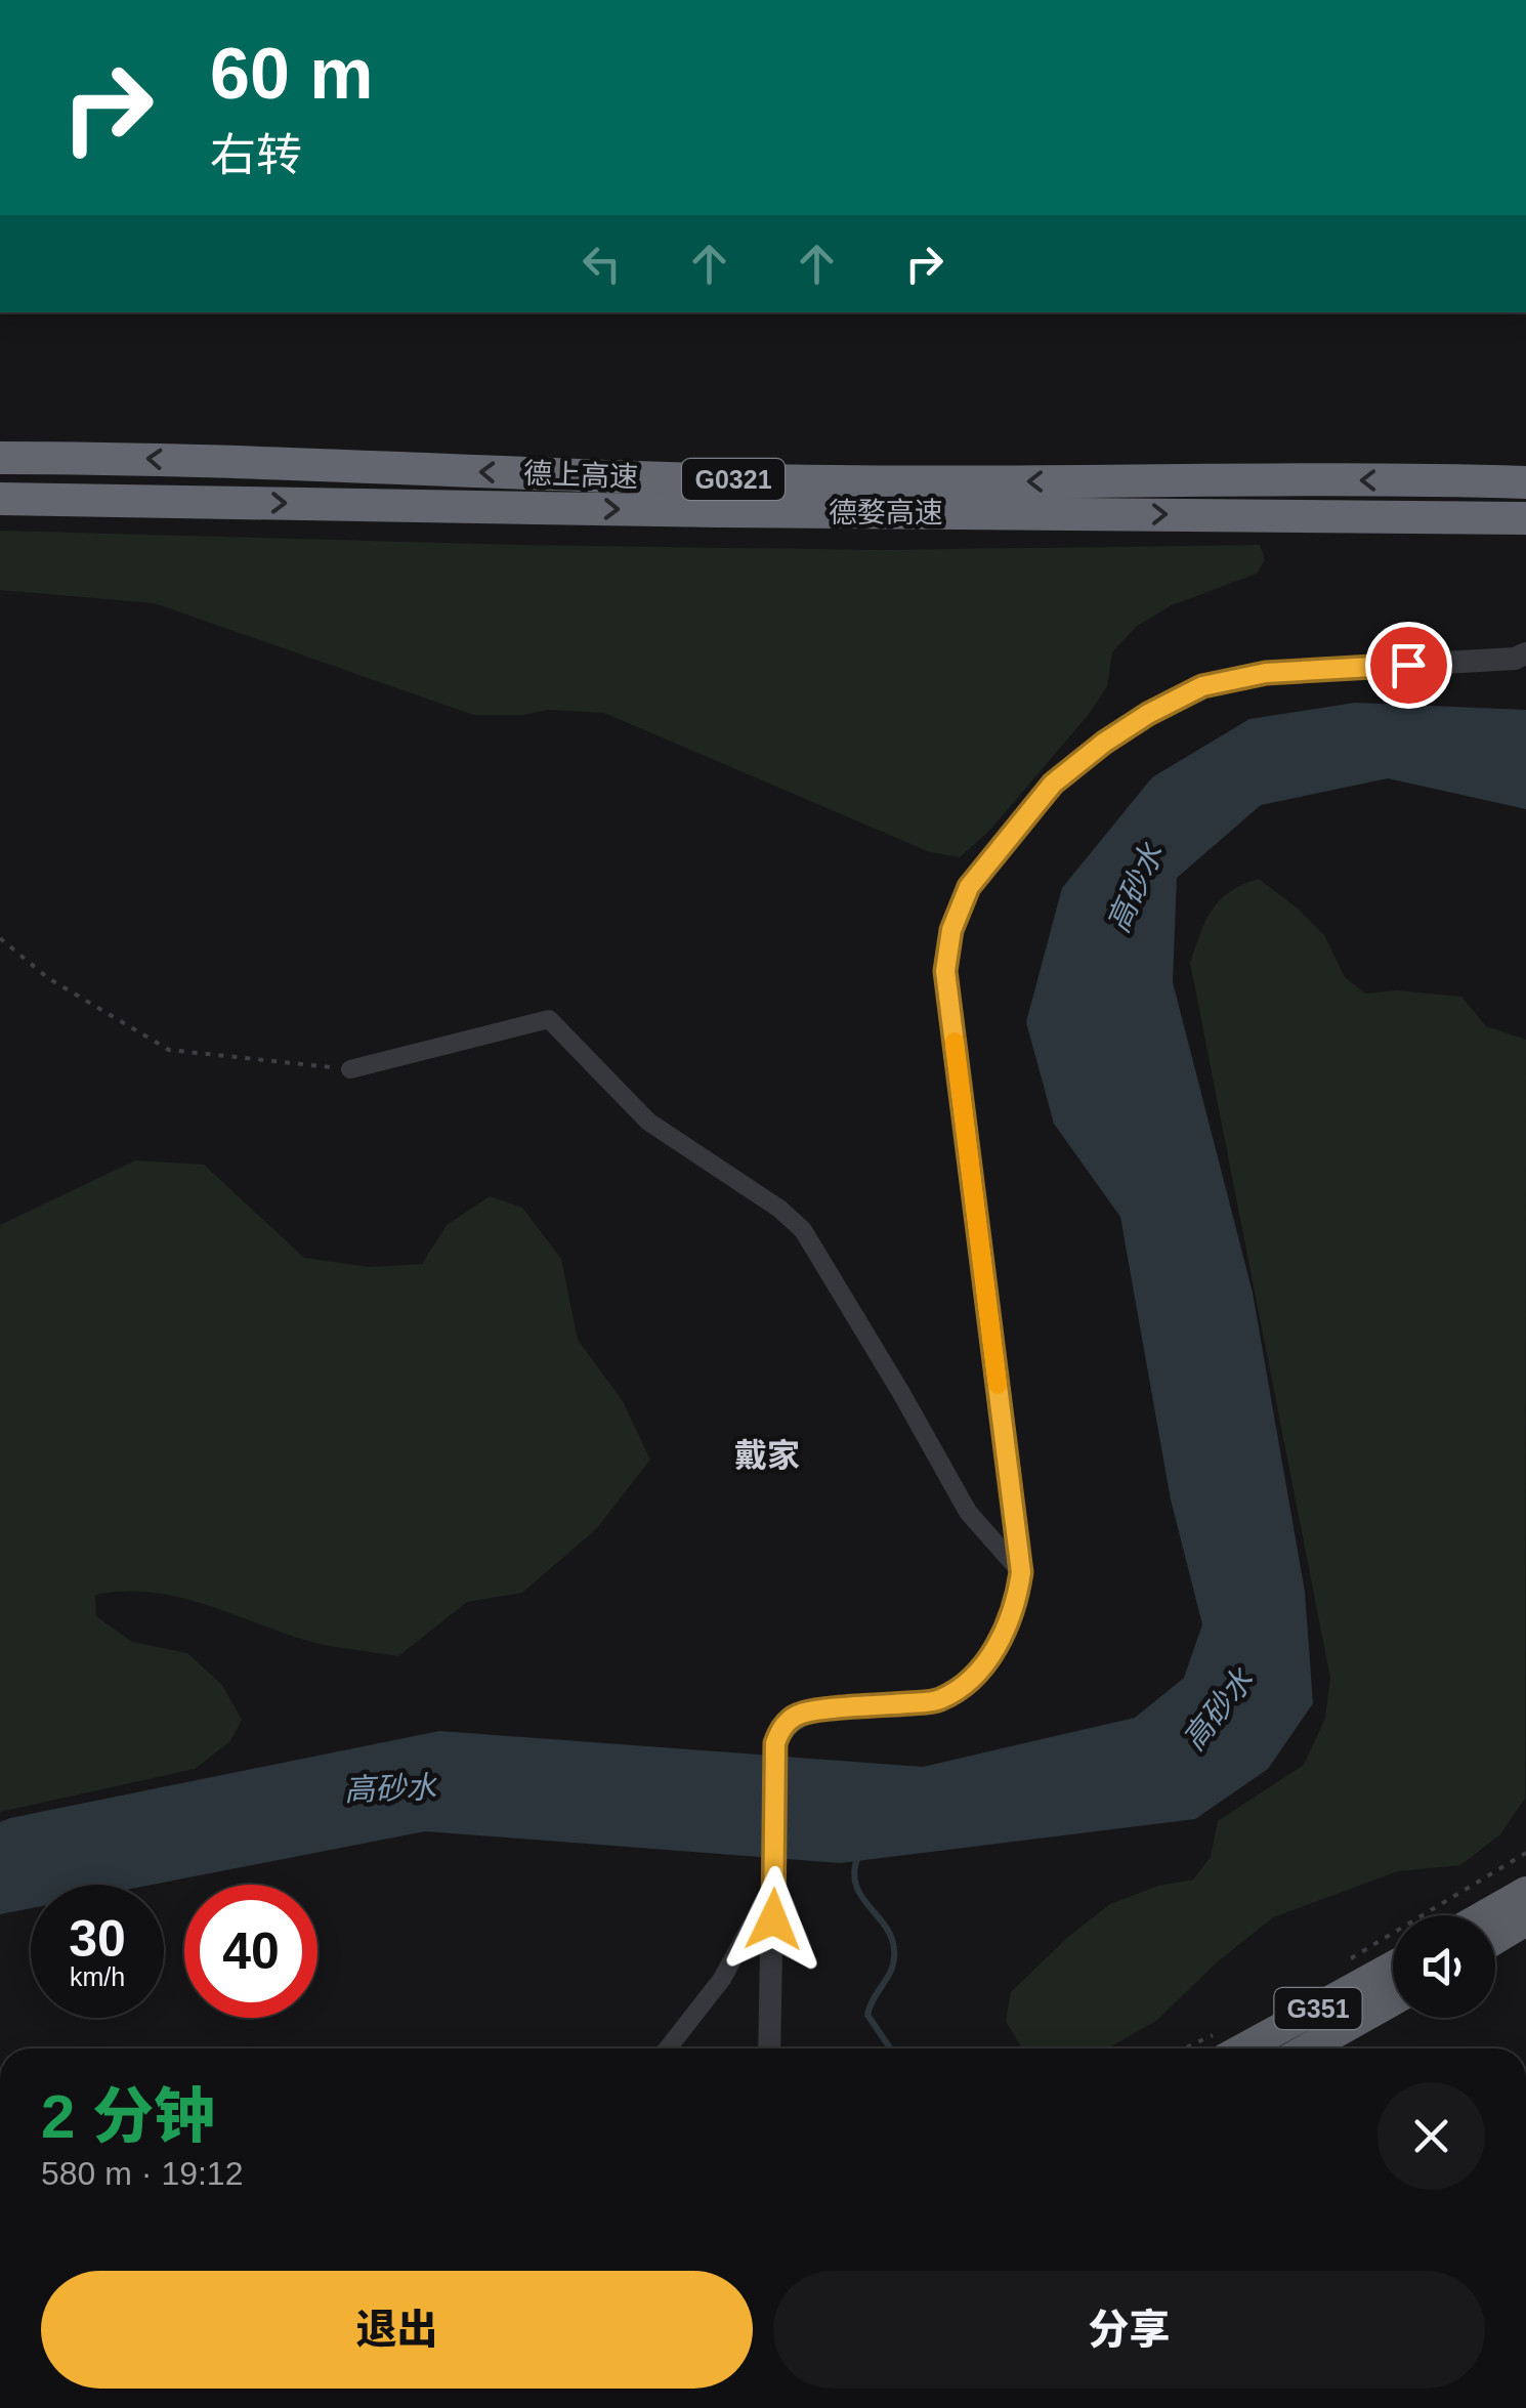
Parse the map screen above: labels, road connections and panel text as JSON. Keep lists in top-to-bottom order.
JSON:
{
  "streets": {
    "highway": [
      "德上高速",
      "G0321",
      "德婺高速",
      "G351"
    ]
  },
  "one_way": ["德上高速", "德婺高速"],
  "districts": ["戴家"],
  "water": ["高砂水"],
  "page": {
    "turn": ["60 m", "右转"],
    "speed": "30 km/h",
    "limit": "40",
    "heading": ["2 分钟", "580 m · 19:12"],
    "buttons": ["退出", "分享"]
  }
}
